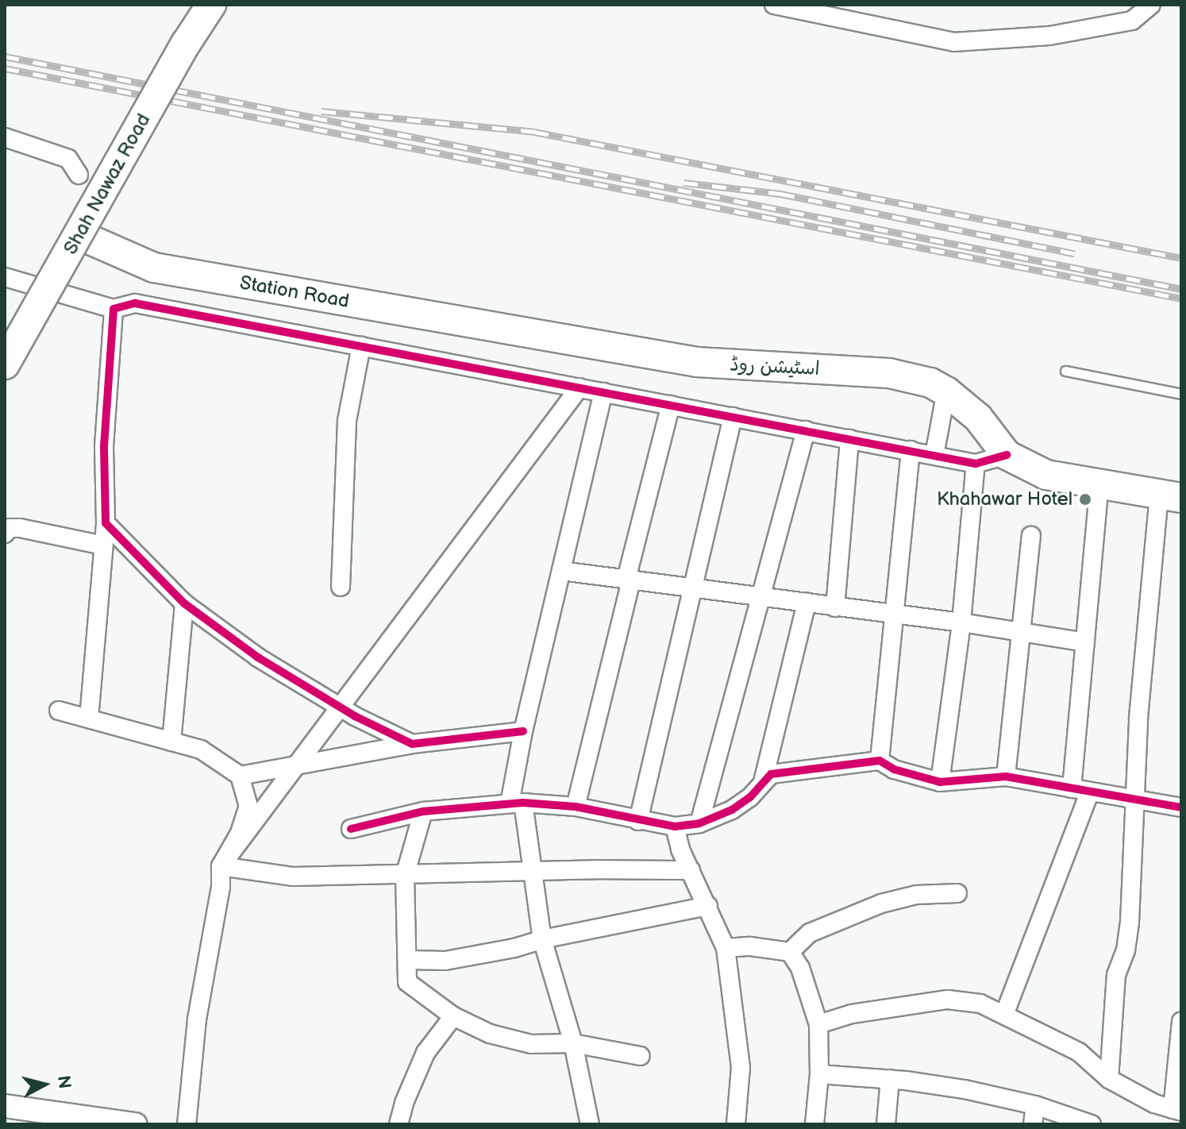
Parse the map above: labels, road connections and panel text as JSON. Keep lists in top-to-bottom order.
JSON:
{
  "streets": {
    "main road": ["Shah Nawaz Road", "Station Road", "اسٹیشن روڈ"]
  },
  "crossings": [
    ["Shah Nawaz Road", "Station Road"],
    ["Station Road", "اسٹیشن روڈ"]
  ],
  "places": ["Khahawar Hotel"],
  "north": "right"
}
